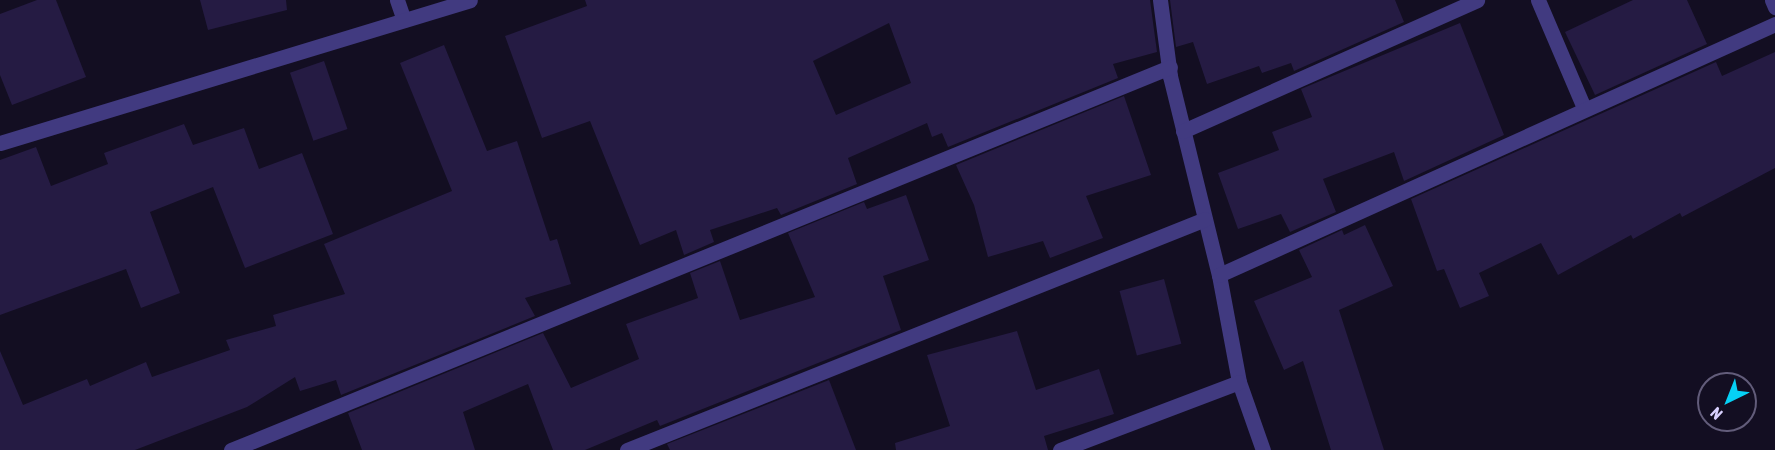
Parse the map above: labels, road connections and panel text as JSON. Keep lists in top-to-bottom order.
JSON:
{
  "north": "bottom left"
}
